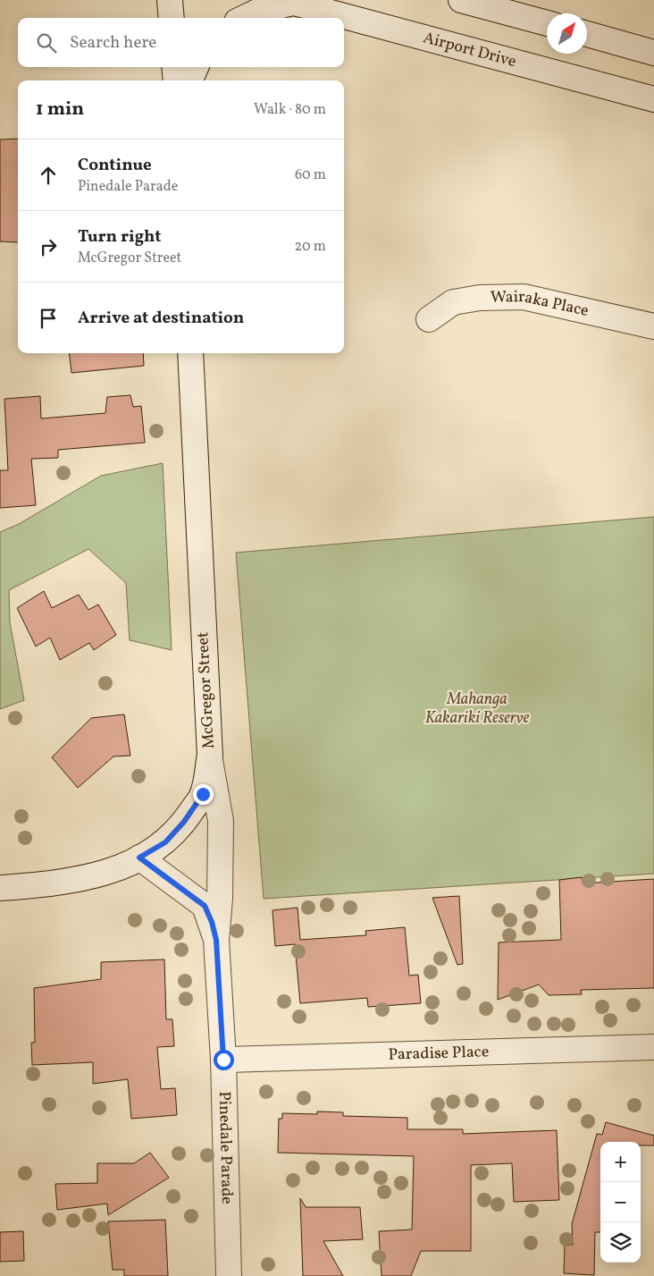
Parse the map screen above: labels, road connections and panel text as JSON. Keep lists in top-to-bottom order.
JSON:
{
  "streets": {
    "street": [
      "Airport Drive",
      "Wairaka Place",
      "McGregor Street",
      "Paradise Place",
      "Pinedale Parade"
    ]
  },
  "crossings": [
    ["McGregor Street", "Pinedale Parade"],
    ["Paradise Place", "Pinedale Parade"]
  ],
  "parks": ["Mahanga Kakariki Reserve"],
  "north": "top right",
  "page": {
    "search": "Search here",
    "heading": ["1 min", "Walk · 80 m"],
    "list": [
      ["Continue", "Pinedale Parade", "60 m"],
      ["Turn right", "McGregor Street", "20 m"],
      "Arrive at destination"
    ],
    "map_buttons": ["+", "−"]
  }
}
